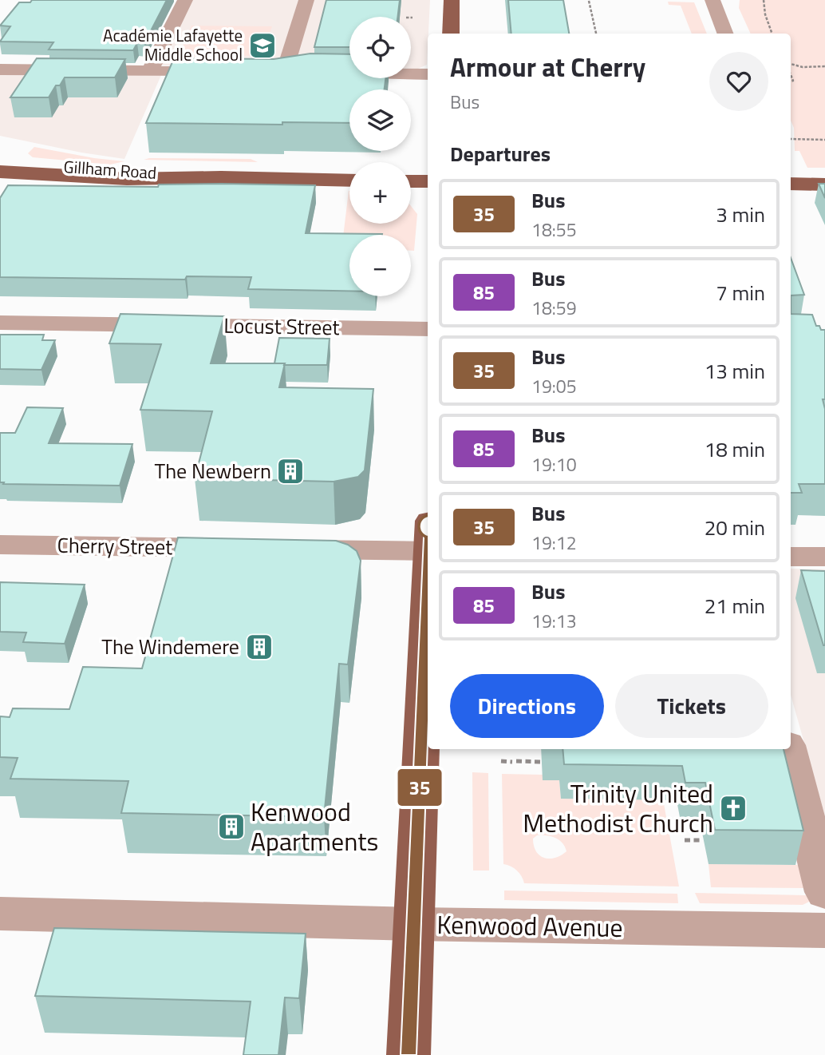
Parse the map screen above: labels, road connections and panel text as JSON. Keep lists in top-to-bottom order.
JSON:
{
  "streets": {
    "main road": ["Gillham Road"],
    "street": ["Locust Street", "Cherry Street", "Kenwood Avenue"]
  },
  "places": {
    "school or university": ["Académie Lafayette Middle School"],
    "building": ["The Newbern", "The Windemere", "Kenwood Apartments"],
    "church": ["Trinity United Methodist Church"]
  },
  "lines": ["bus line 35"],
  "page": {
    "on_map": "35",
    "map_buttons": ["+", "−"],
    "heading": [
      ["Armour at Cherry", "Bus"],
      "Departures"
    ],
    "list": [
      {
        "mark": "35",
        "name": "Bus",
        "note": "18:55",
        "value": "3 min"
      },
      {
        "mark": "85",
        "name": "Bus",
        "note": "18:59",
        "value": "7 min"
      },
      {
        "mark": "35",
        "name": "Bus",
        "note": "19:05",
        "value": "13 min"
      },
      {
        "mark": "85",
        "name": "Bus",
        "note": "19:10",
        "value": "18 min"
      },
      {
        "mark": "35",
        "name": "Bus",
        "note": "19:12",
        "value": "20 min"
      },
      {
        "mark": "85",
        "name": "Bus",
        "note": "19:13",
        "value": "21 min"
      }
    ],
    "buttons": ["Directions", "Tickets"]
  }
}
